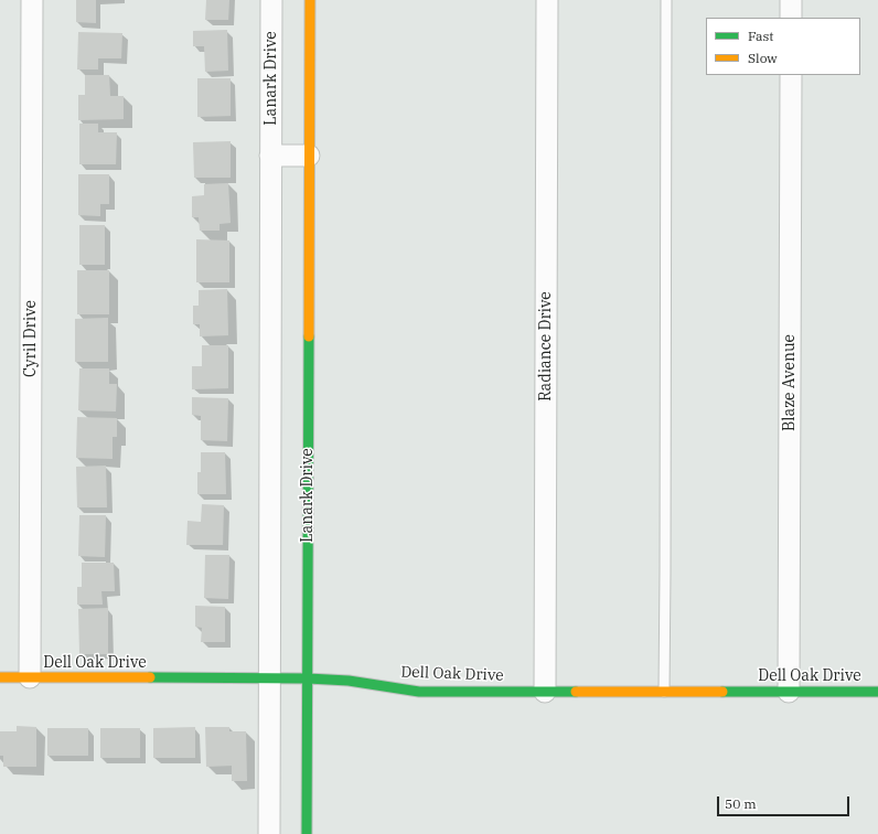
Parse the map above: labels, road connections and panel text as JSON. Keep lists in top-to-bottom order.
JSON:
{
  "streets": {
    "street": [
      "Lanark Drive",
      "Cyril Drive",
      "Radiance Drive",
      "Blaze Avenue",
      "Dell Oak Drive"
    ]
  },
  "crossings": [
    ["Lanark Drive", "Dell Oak Drive"],
    ["Cyril Drive", "Dell Oak Drive"],
    ["Radiance Drive", "Dell Oak Drive"],
    ["Blaze Avenue", "Dell Oak Drive"]
  ],
  "legend": ["Fast", "Slow"],
  "scale_bar": "50 m"
}
